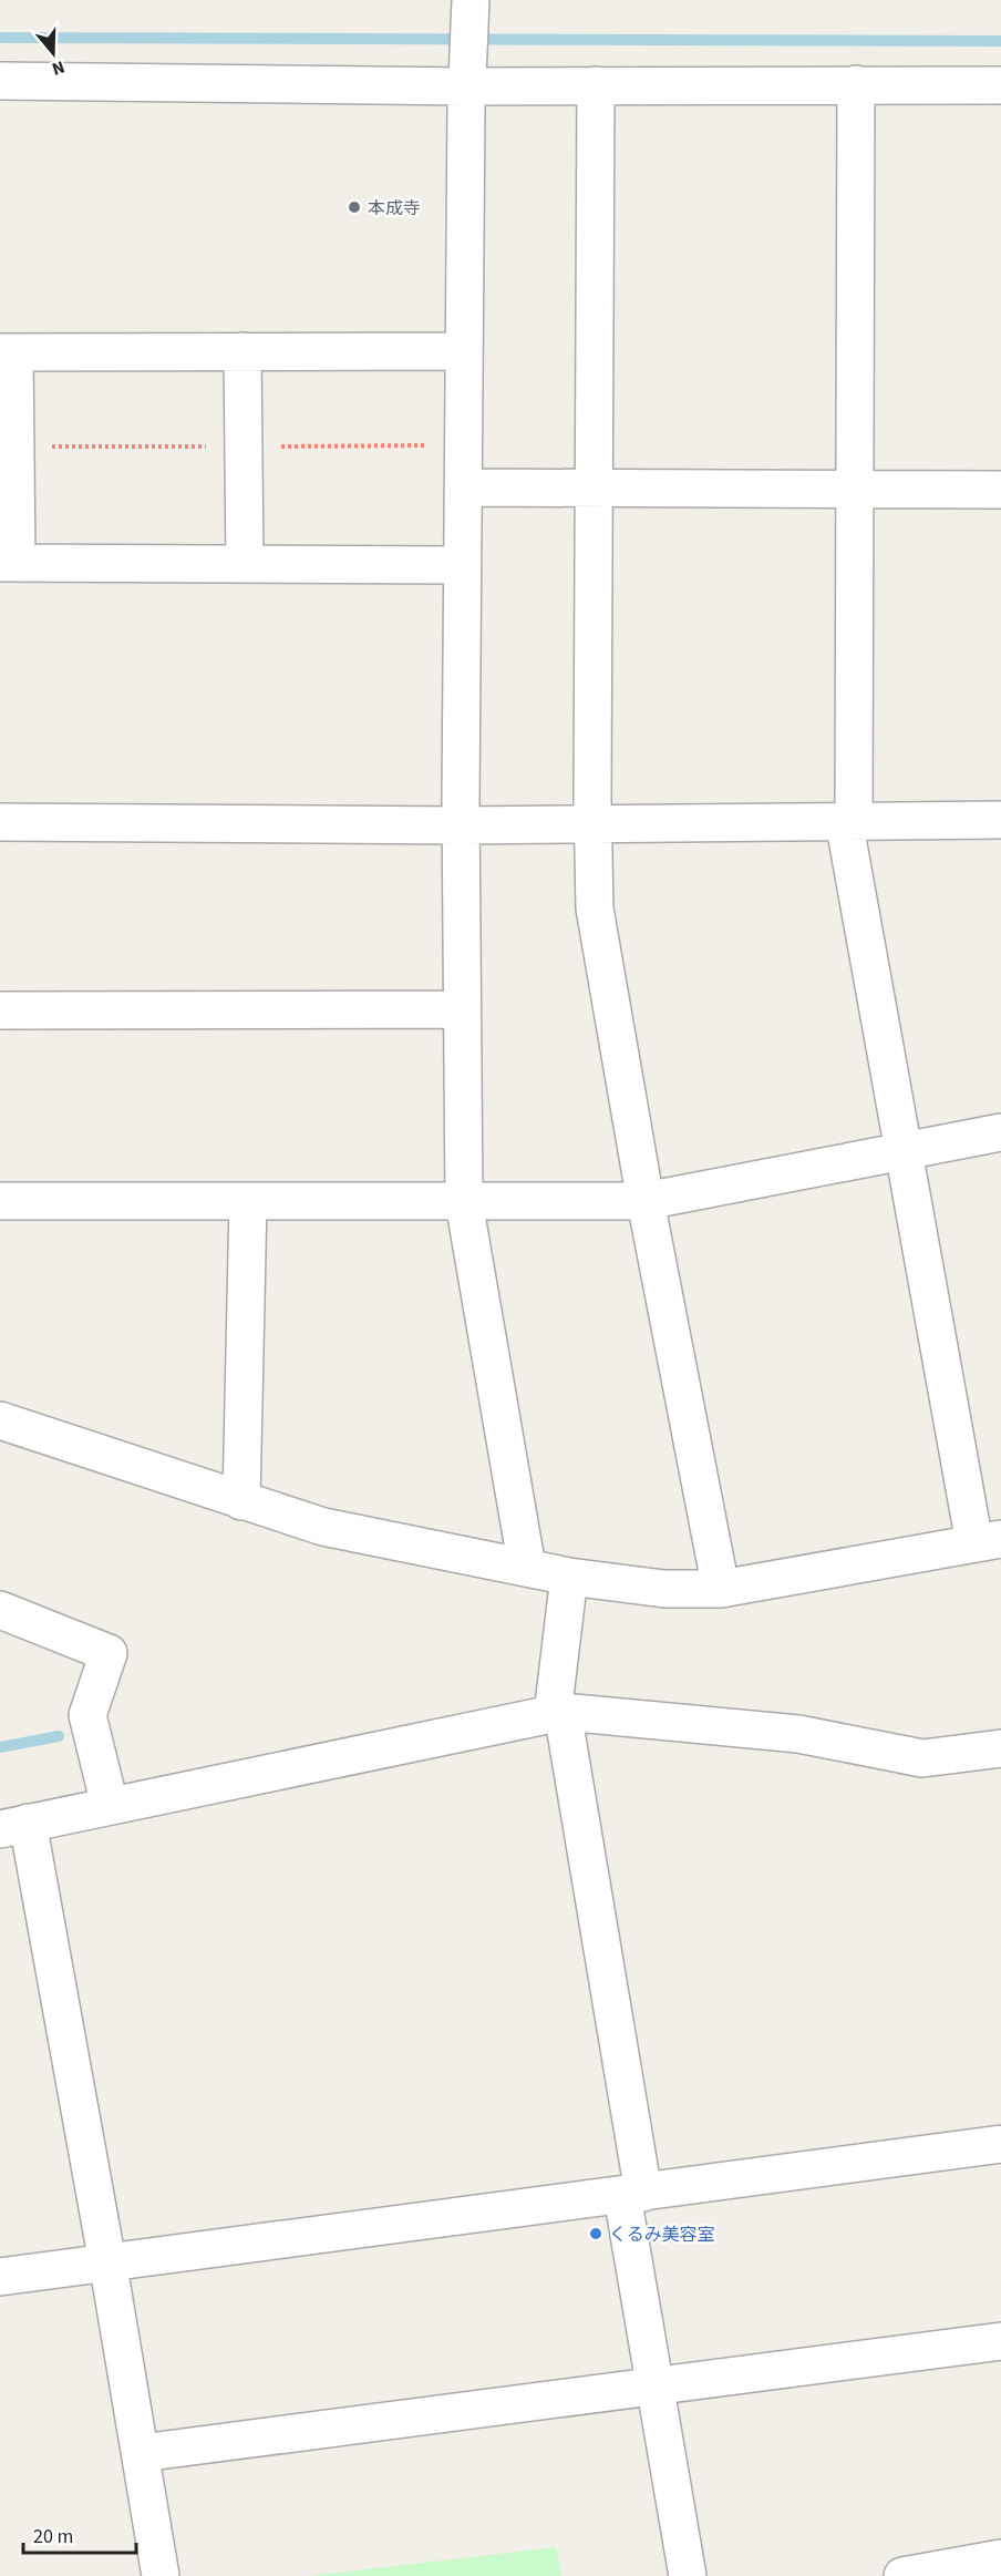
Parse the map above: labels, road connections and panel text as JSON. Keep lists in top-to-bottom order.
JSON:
{
  "places": ["本成寺", "くるみ美容室"],
  "scale_bar": "20 m",
  "north": "bottom"
}
